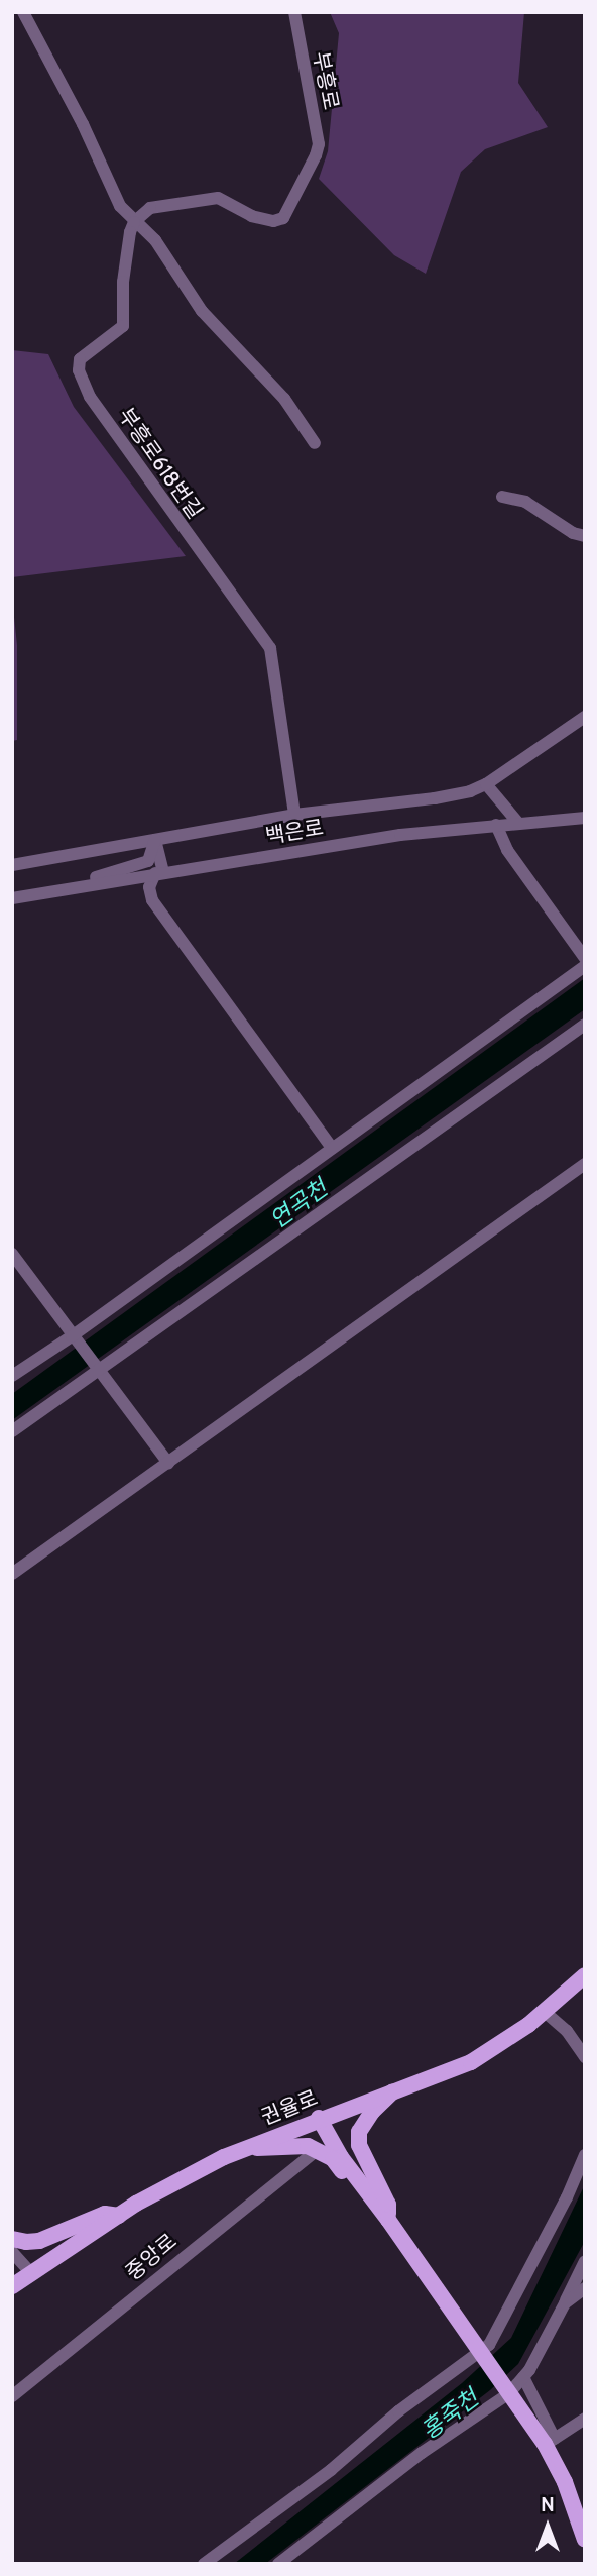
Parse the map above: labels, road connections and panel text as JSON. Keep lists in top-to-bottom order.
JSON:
{
  "streets": {
    "main road": ["권율로"],
    "street": [
      "부흥로",
      "부흥로618번길",
      "백은로",
      "중앙로"
    ]
  },
  "crossings": [
    ["부흥로", "부흥로618번길"]
  ],
  "water": ["연곡천", "홍죽천"],
  "north": "top"
}
